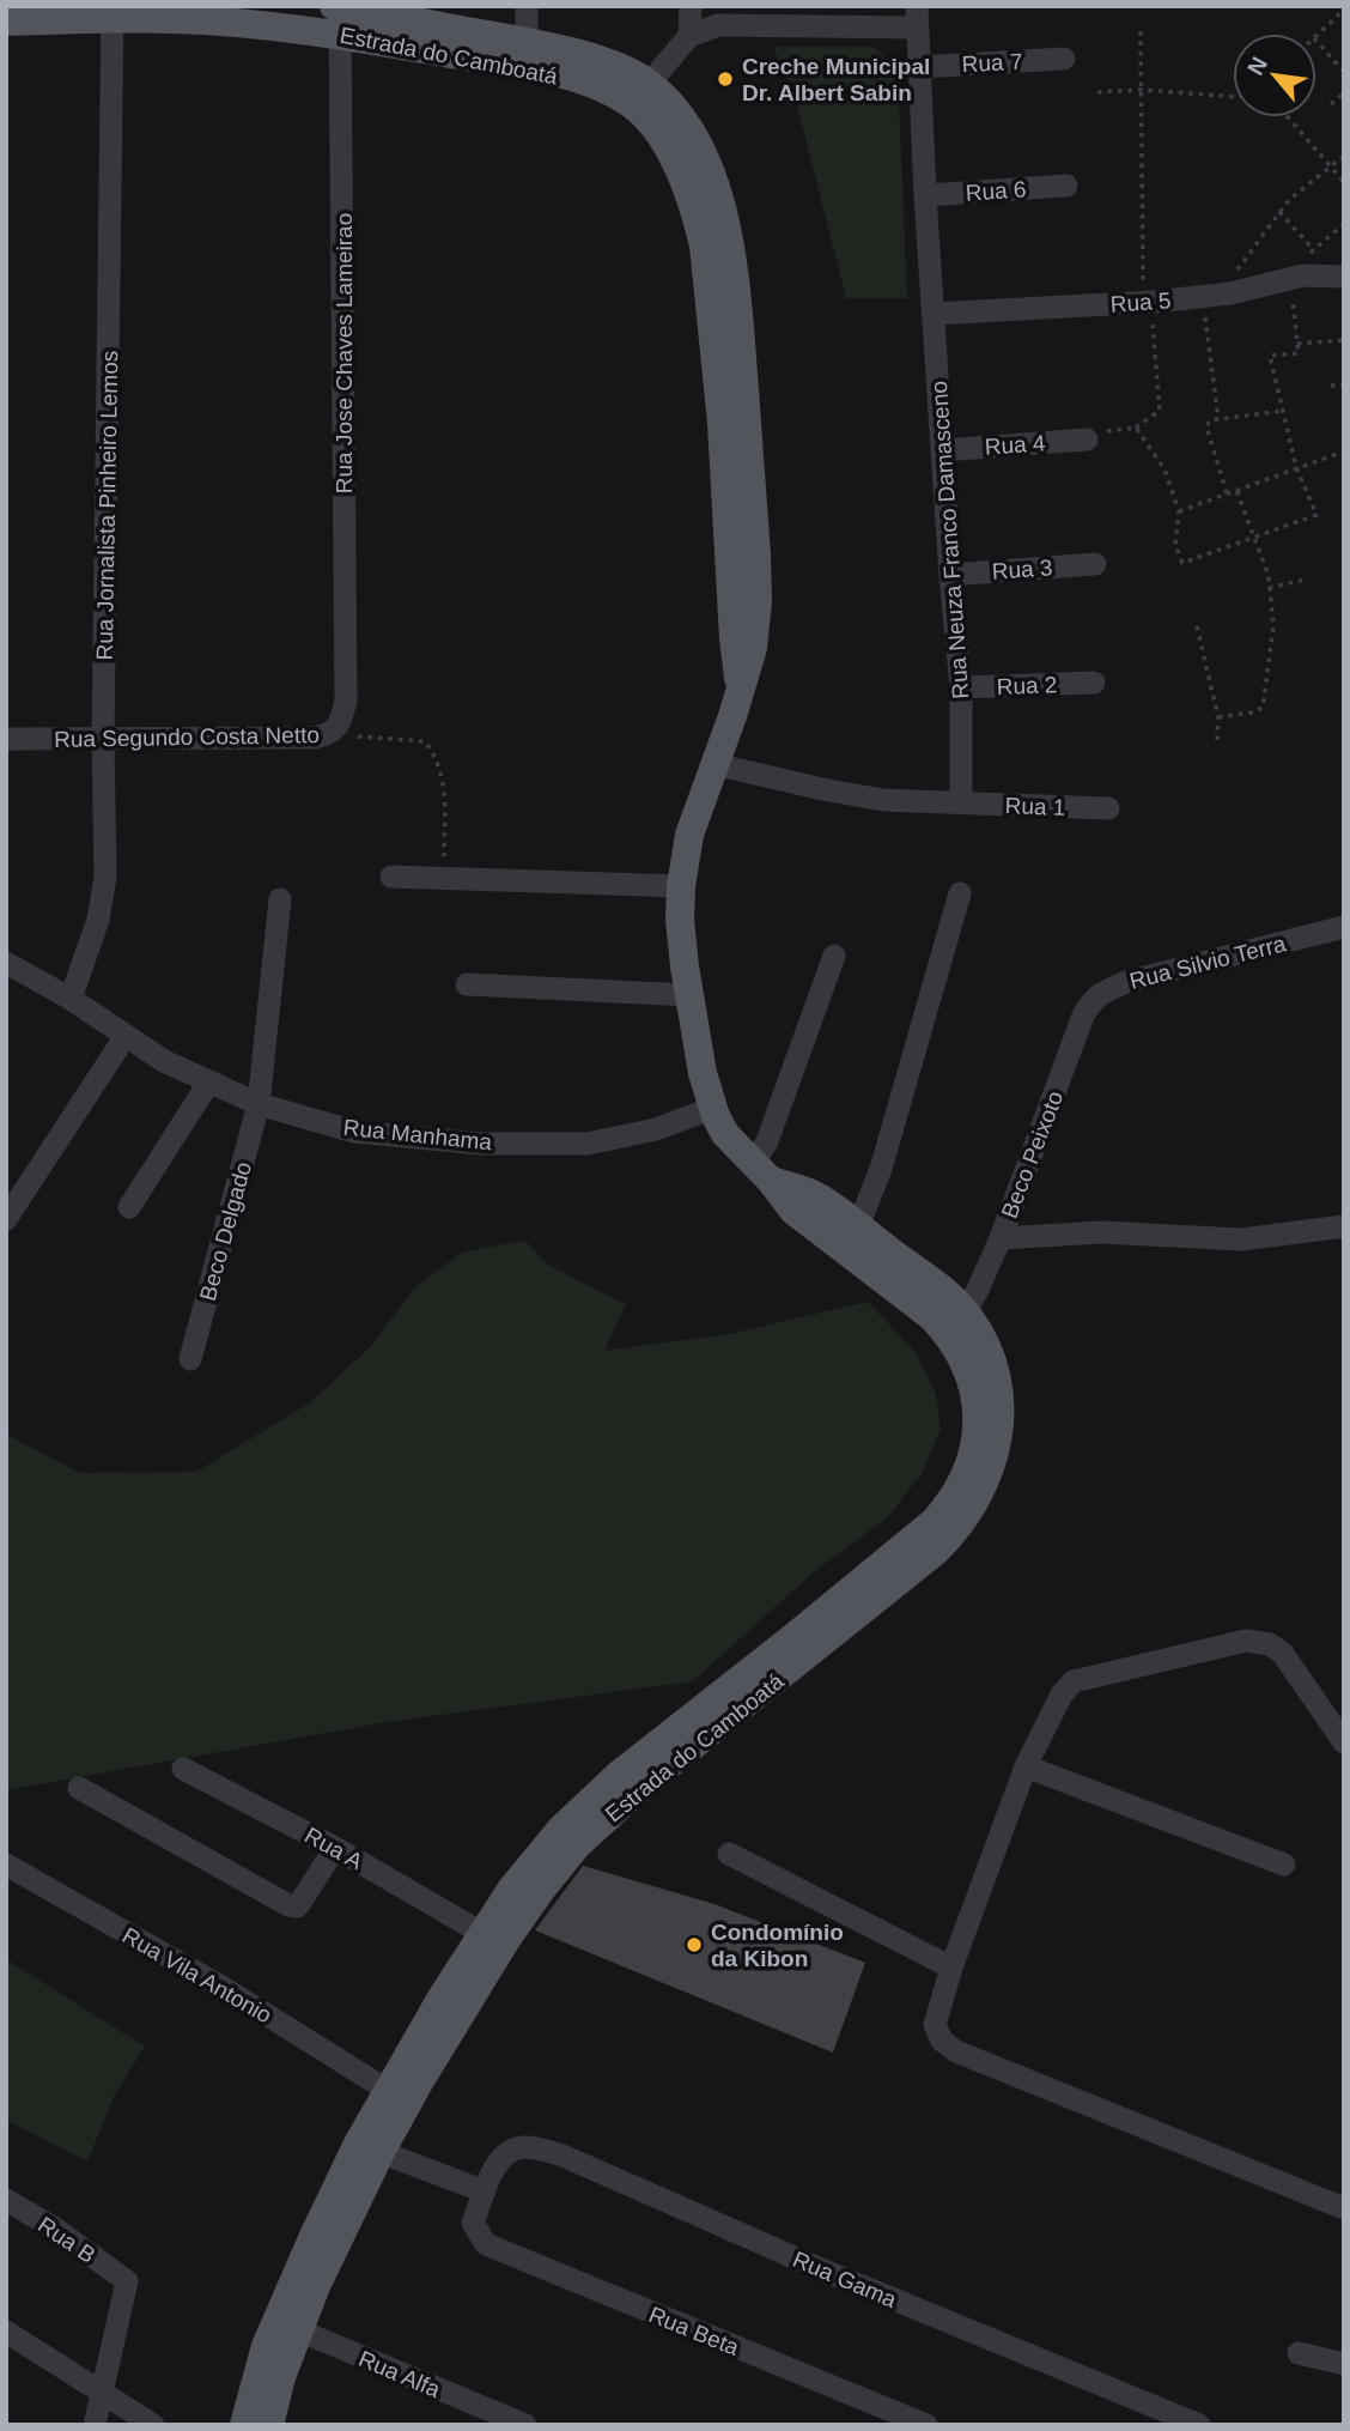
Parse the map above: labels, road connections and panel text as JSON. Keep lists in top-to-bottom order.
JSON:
{
  "streets": {
    "main road": ["Estrada do Camboatá"],
    "street": [
      "Rua 7",
      "Rua 6",
      "Rua 5",
      "Rua Jose Chaves Lameirao",
      "Rua 4",
      "Rua Jornalista Pinheiro Lemos",
      "Rua Neuza Franco Damasceno",
      "Rua 3",
      "Rua 2",
      "Rua Segundo Costa Netto",
      "Rua 1",
      "Rua Silvio Terra",
      "Rua Manhama",
      "Beco Peixoto",
      "Beco Delgado",
      "Rua A",
      "Rua Vila Antonio",
      "Rua B",
      "Rua Gama",
      "Rua Beta",
      "Rua Alfa"
    ]
  },
  "crossings": [
    ["Estrada do Camboatá", "Rua Jose Chaves Lameirao"],
    ["Estrada do Camboatá", "Rua Jornalista Pinheiro Lemos"],
    ["Estrada do Camboatá", "Rua Manhama"],
    ["Estrada do Camboatá", "Beco Peixoto"],
    ["Estrada do Camboatá", "Rua A"],
    ["Estrada do Camboatá", "Rua Vila Antonio"],
    ["Estrada do Camboatá", "Rua Alfa"],
    ["Rua 7", "Rua Neuza Franco Damasceno"],
    ["Rua 6", "Rua Neuza Franco Damasceno"],
    ["Rua 5", "Rua Neuza Franco Damasceno"],
    ["Rua Jose Chaves Lameirao", "Rua Segundo Costa Netto"],
    ["Rua 4", "Rua Neuza Franco Damasceno"],
    ["Rua Jornalista Pinheiro Lemos", "Rua Segundo Costa Netto"],
    ["Rua Jornalista Pinheiro Lemos", "Rua Manhama"],
    ["Rua Neuza Franco Damasceno", "Rua 3"],
    ["Rua Neuza Franco Damasceno", "Rua 2"],
    ["Rua Neuza Franco Damasceno", "Rua 1"],
    ["Rua Silvio Terra", "Beco Peixoto"],
    ["Rua Manhama", "Beco Delgado"],
    ["Rua Gama", "Rua Beta"]
  ],
  "places": ["Creche Municipal Dr. Albert Sabin", "Condomínio da Kibon"],
  "north": "top left"
}
